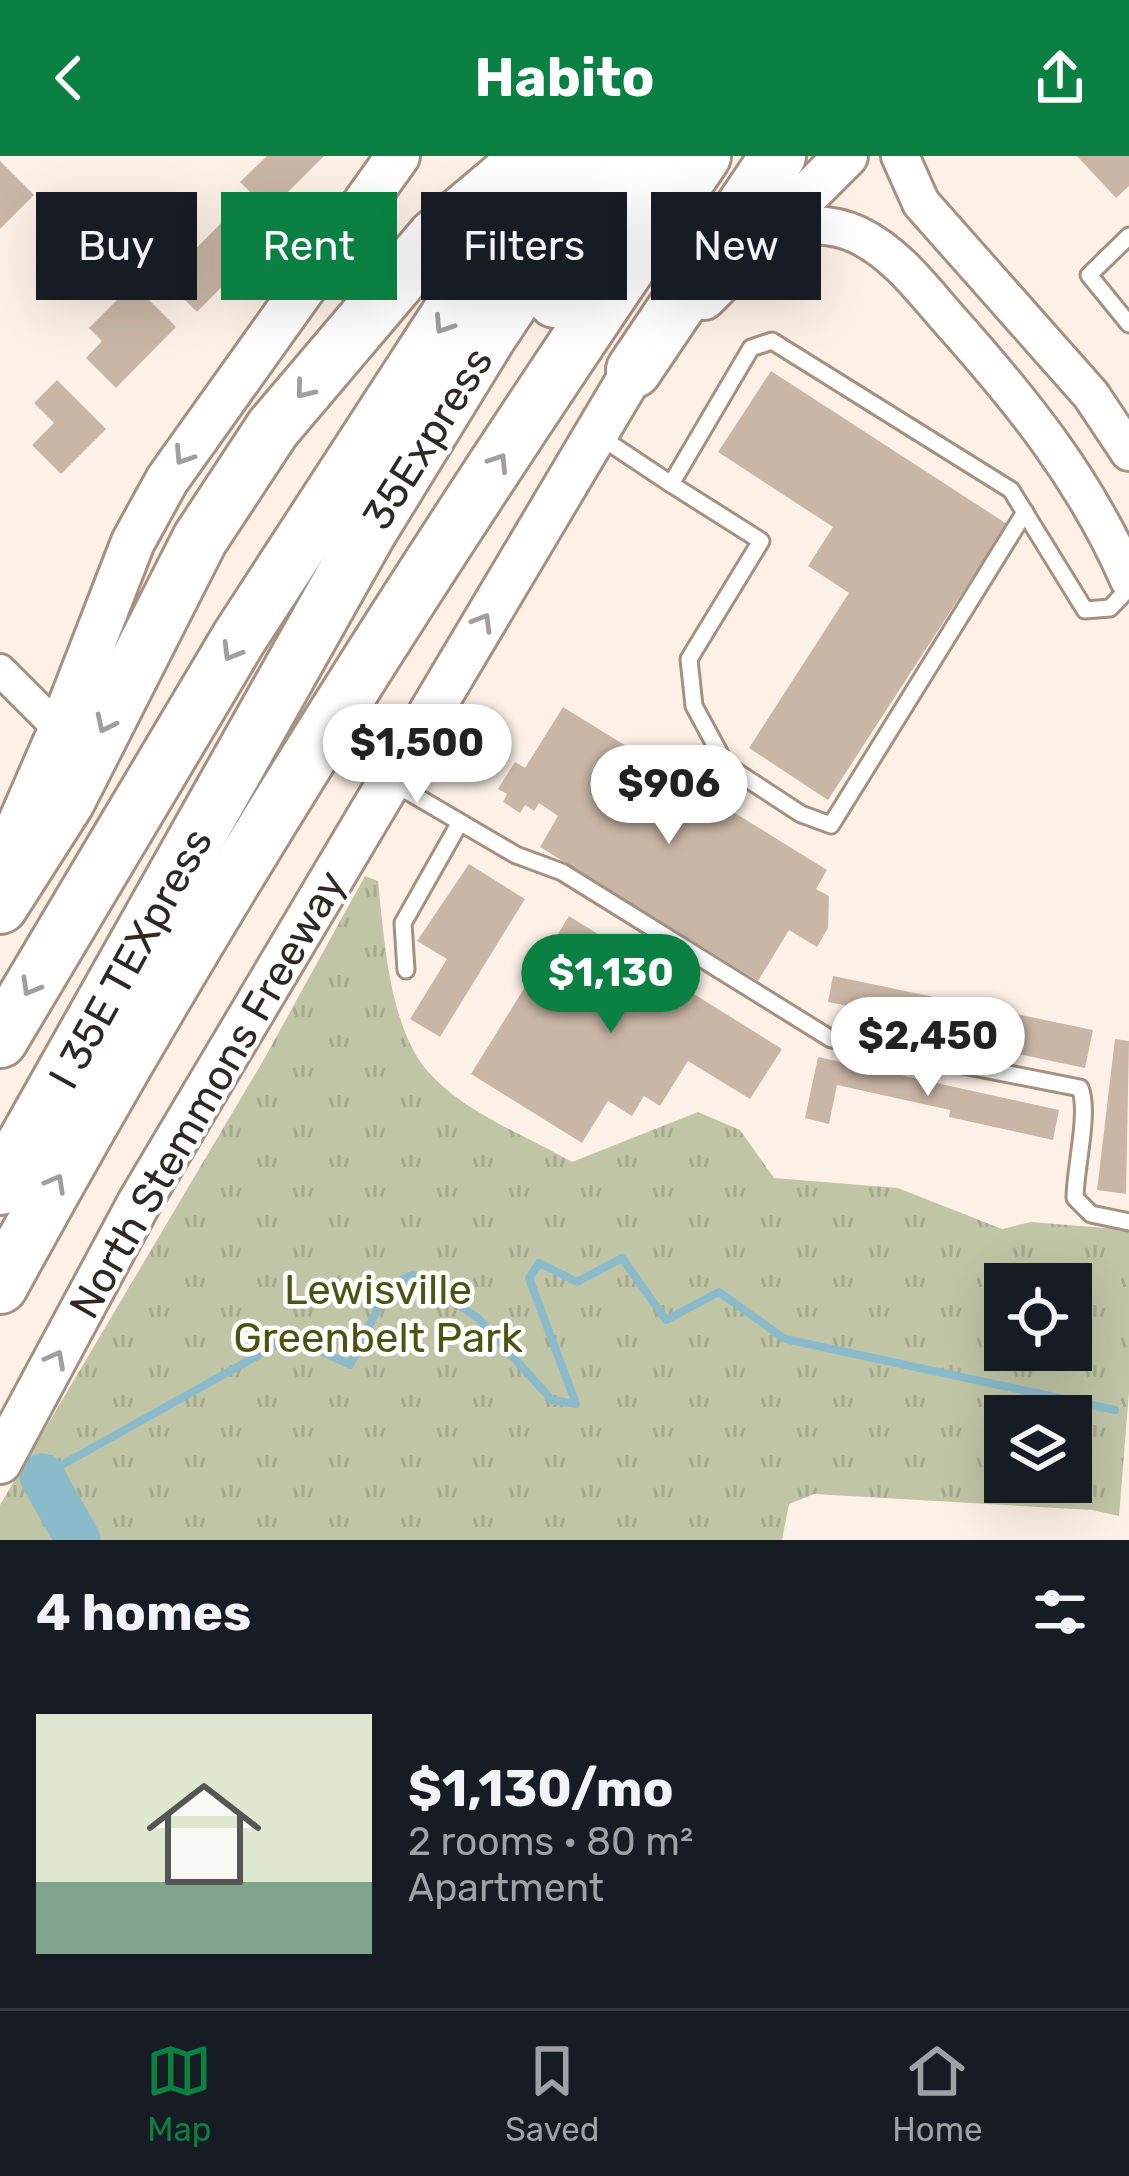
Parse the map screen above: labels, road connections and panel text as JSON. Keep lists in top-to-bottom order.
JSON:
{
  "streets": {
    "highway": ["35Express", "I 35E TEXpress", "North Stemmons Freeway"]
  },
  "crossings": [
    ["35Express", "I 35E TEXpress"]
  ],
  "parks": ["Lewisville Greenbelt Park"],
  "page": {
    "header": "Habito",
    "chip": [
      "Buy",
      "Rent",
      "Filters",
      "New"
    ],
    "price": [
      "$1,500",
      "$906",
      "$1,130",
      "$2,450"
    ],
    "heading": "4 homes",
    "list": [
      {
        "name": "$1,130/mo",
        "note": "2 rooms · 80 m² · Apartment"
      }
    ],
    "tabs": ["Map", "Saved", "Home"]
  }
}
